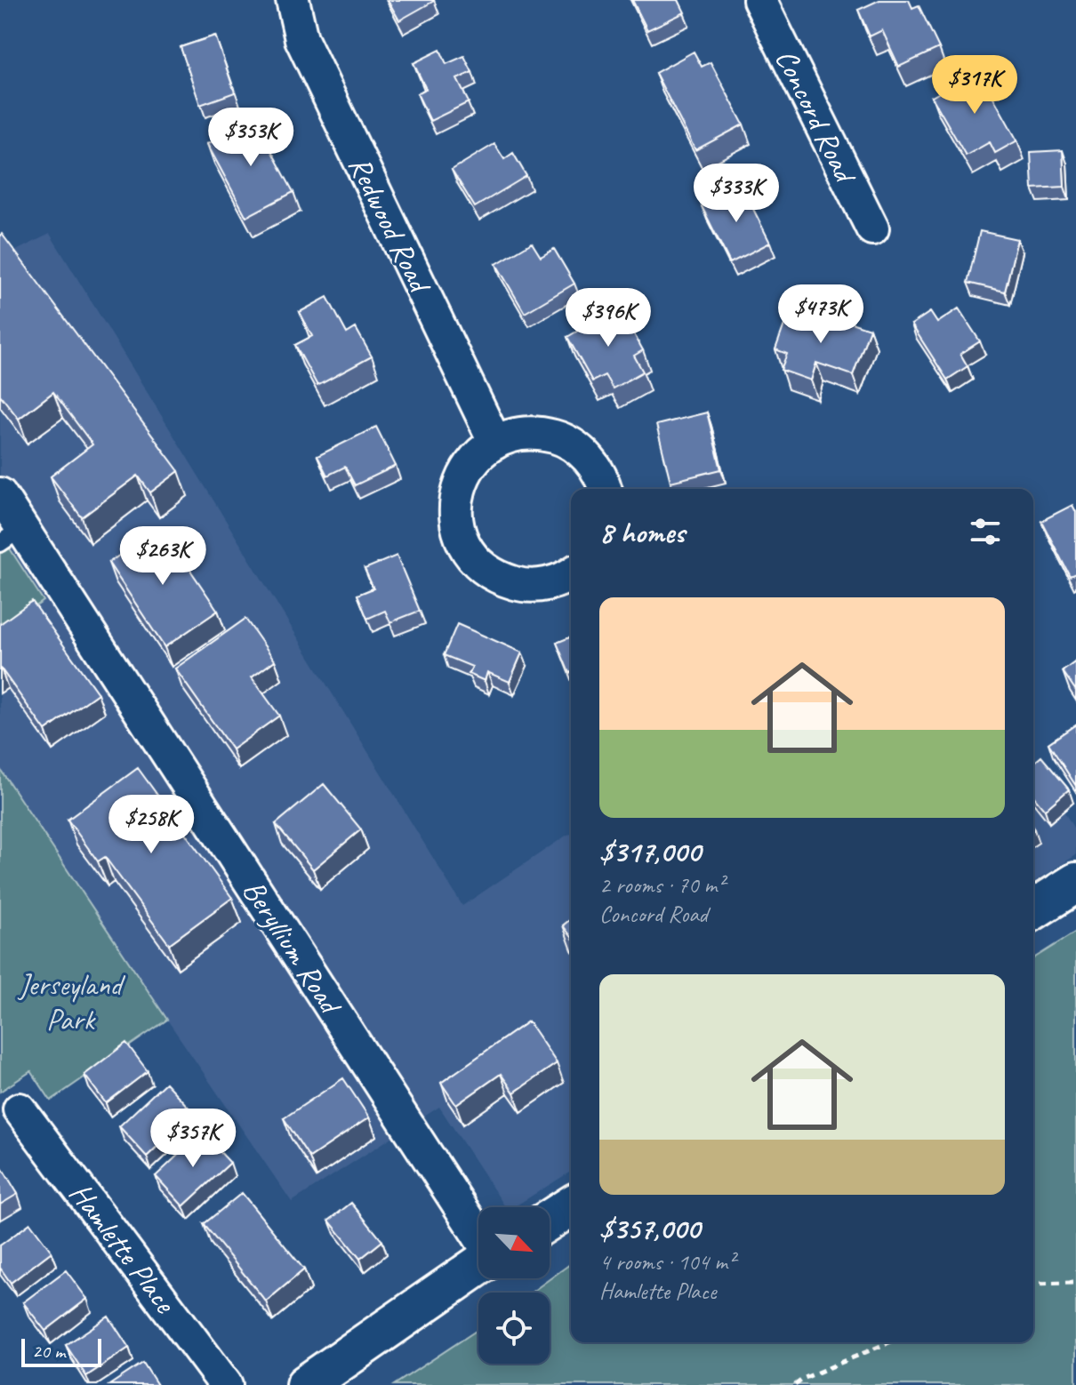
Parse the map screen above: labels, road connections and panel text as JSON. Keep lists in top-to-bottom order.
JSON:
{
  "streets": {
    "street": [
      "Concord Road",
      "Redwood Road",
      "Beryllium Road",
      "Hamlette Place"
    ]
  },
  "parks": ["Jerseyland Park"],
  "scale_bar": "20 m",
  "north": "bottom right",
  "page": {
    "price": [
      "$317K",
      "$353K",
      "$333K",
      "$473K",
      "$396K",
      "$263K",
      "$258K",
      "$357K"
    ],
    "heading": "8 homes",
    "list": [
      {
        "name": "$317,000",
        "note": "2 rooms · 70 m² · Concord Road"
      },
      {
        "name": "$357,000",
        "note": "4 rooms · 104 m² · Hamlette Place"
      }
    ],
    "scale": "20 m"
  }
}
